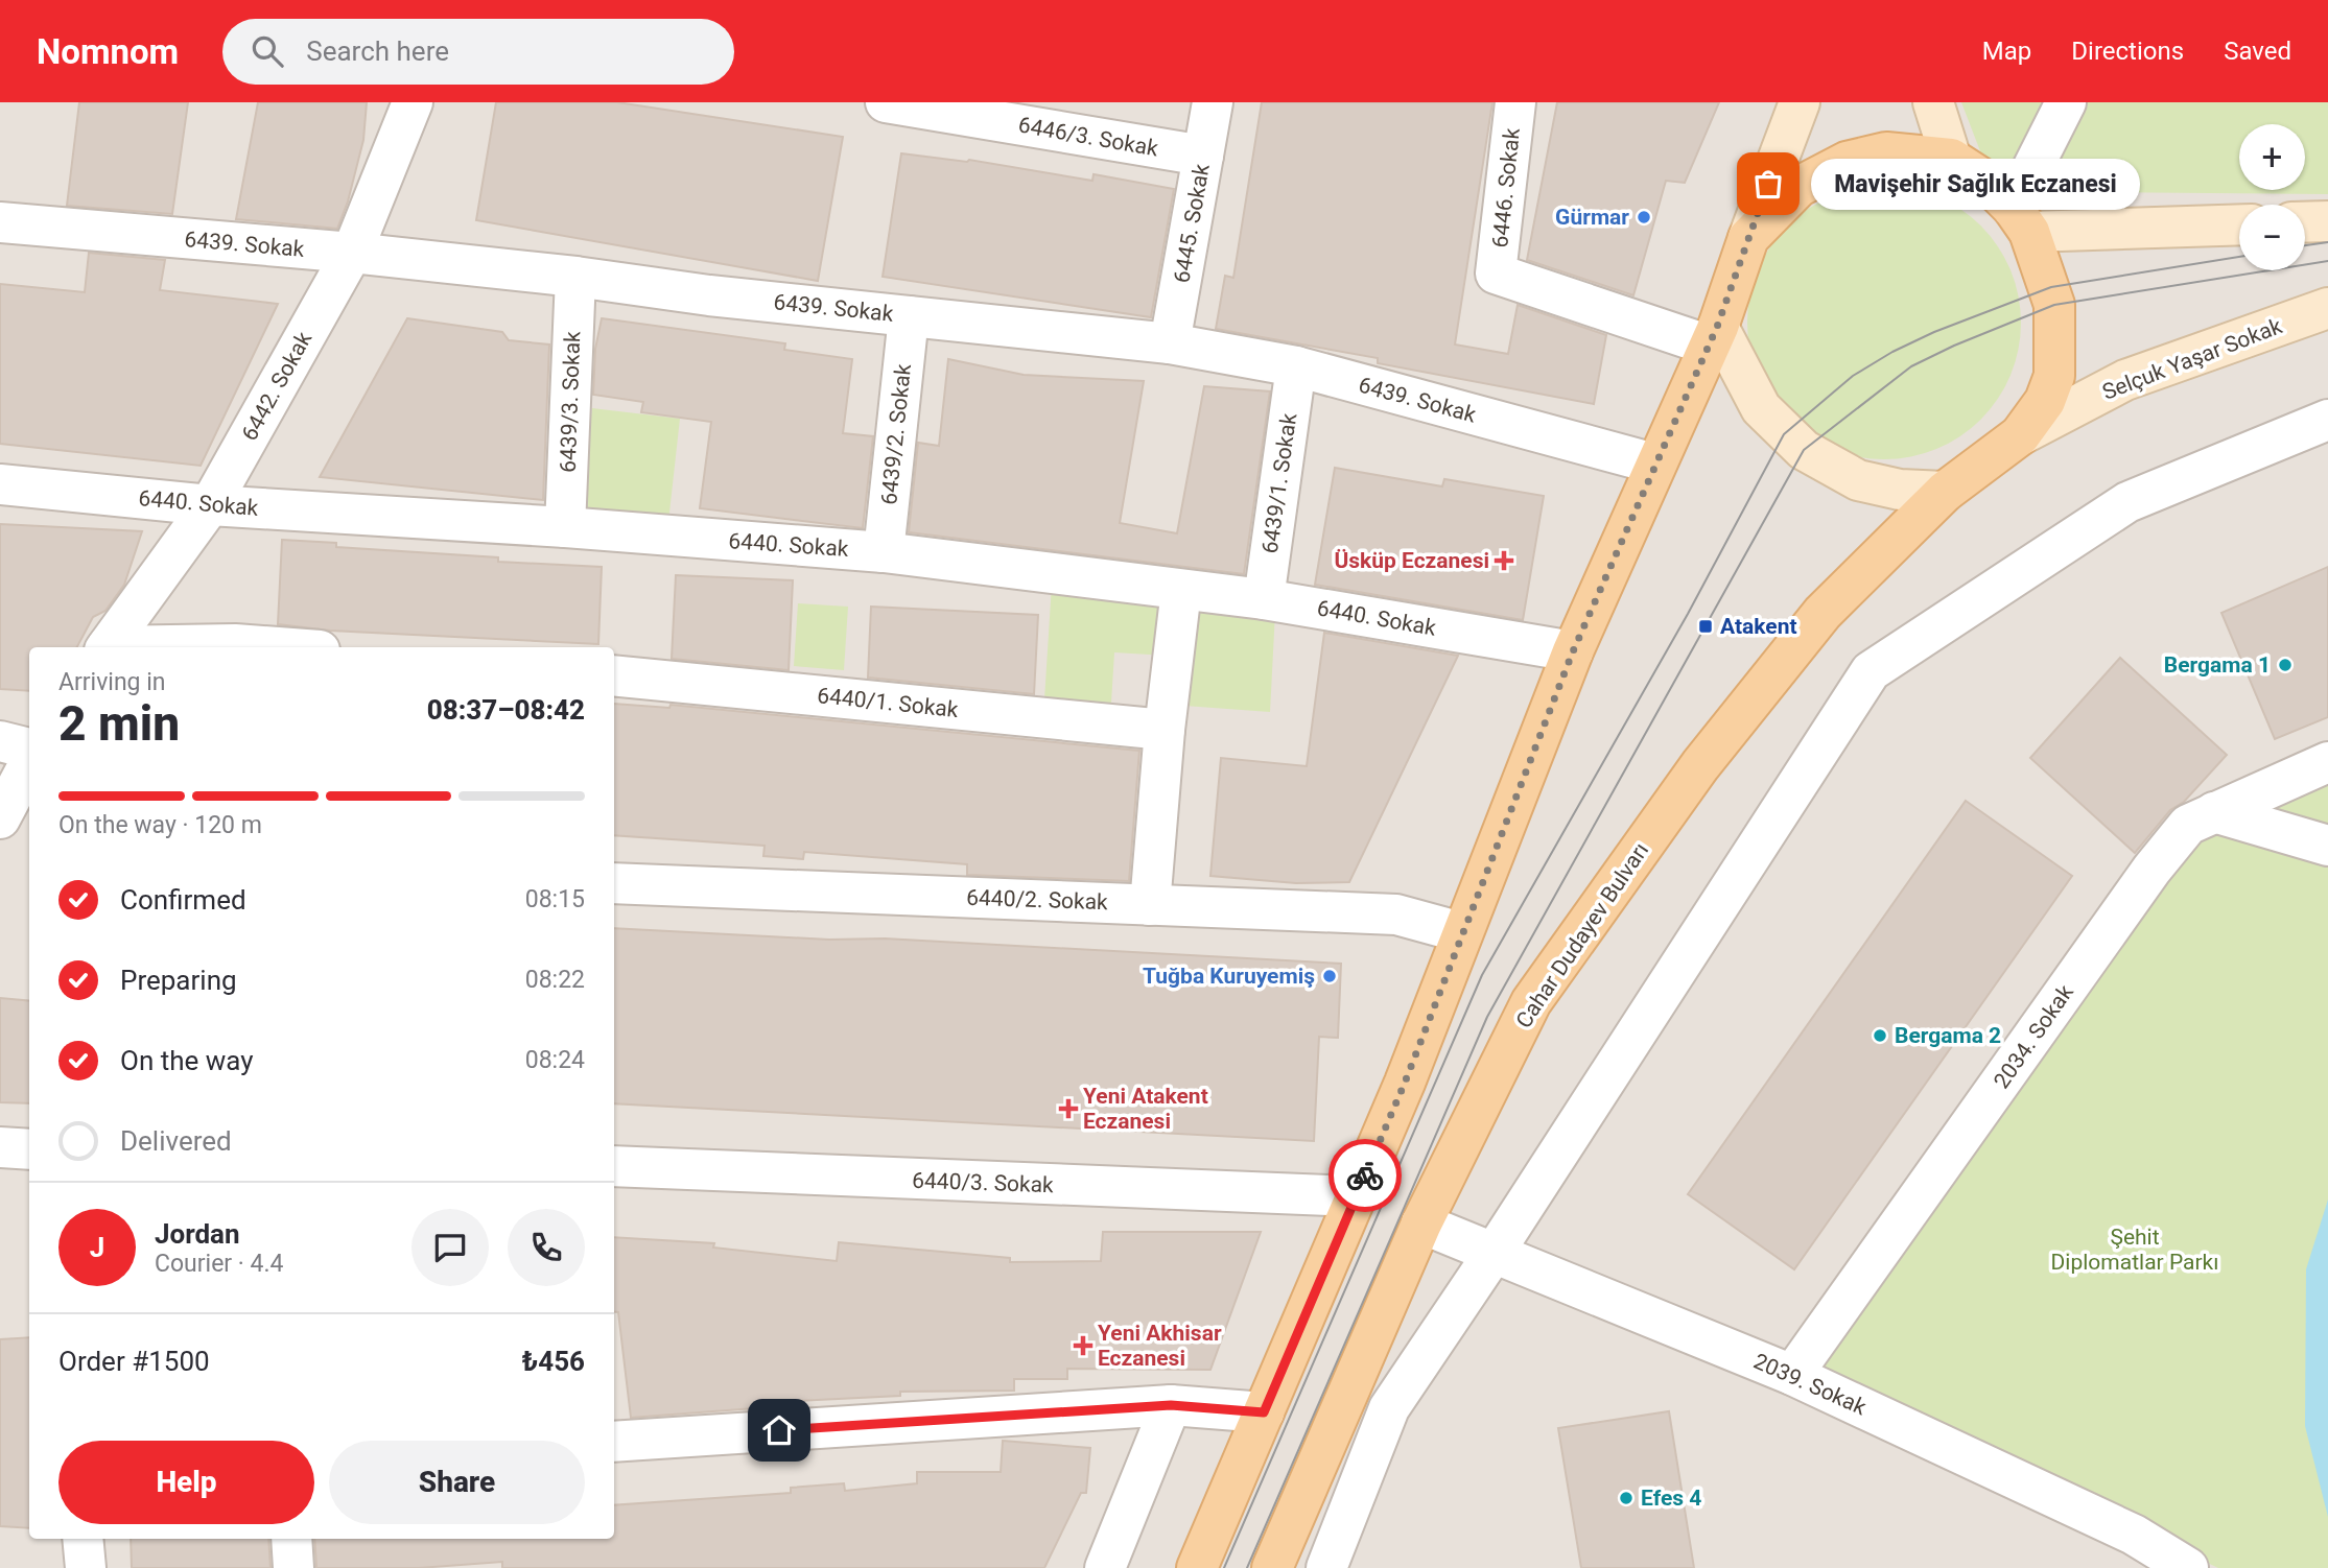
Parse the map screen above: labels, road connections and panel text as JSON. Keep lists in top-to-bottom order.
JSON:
{
  "streets": {
    "main road": ["Selçuk Yaşar Sokak", "Cahar Dudayev Bulvarı"],
    "street": [
      "6446/3. Sokak",
      "6446. Sokak",
      "6445. Sokak",
      "6439. Sokak",
      "6442. Sokak",
      "6439/3. Sokak",
      "6439/2. Sokak",
      "6439/1. Sokak",
      "6440. Sokak",
      "6440/1. Sokak",
      "6440/2. Sokak",
      "2034. Sokak",
      "6440/3. Sokak",
      "2039. Sokak"
    ]
  },
  "crossings": [
    ["6446/3. Sokak", "6445. Sokak"],
    ["6445. Sokak", "6439. Sokak"],
    ["6439. Sokak", "6442. Sokak"],
    ["6439. Sokak", "6439/3. Sokak"],
    ["6439. Sokak", "6439/2. Sokak"],
    ["6439. Sokak", "6439/1. Sokak"],
    ["Selçuk Yaşar Sokak", "Cahar Dudayev Bulvarı"],
    ["6442. Sokak", "6440. Sokak"],
    ["6439/3. Sokak", "6440. Sokak"],
    ["6439/2. Sokak", "6440. Sokak"],
    ["6439/1. Sokak", "6440. Sokak"],
    ["Cahar Dudayev Bulvarı", "2039. Sokak"],
    ["2034. Sokak", "2039. Sokak"]
  ],
  "parks": ["Şehit Diplomatlar Parkı"],
  "places": {
    "other": [
      "Mavişehir Sağlık Eczanesi",
      "Gürmar",
      "Bergama 1",
      "Tuğba Kuruyemiş",
      "Bergama 2",
      "Efes 4"
    ],
    "health": ["Üsküp Eczanesi", "Yeni Atakent Eczanesi", "Yeni Akhisar Eczanesi"],
    "transit": ["Atakent"]
  },
  "page": {
    "header": "Nomnom",
    "search": "Search here",
    "nav": ["Map", "Directions", "Saved"],
    "map_buttons": ["+", "−"],
    "bubble": "Mavişehir Sağlık Eczanesi",
    "heading": ["2 min", "Arriving in", "08:37–08:42"],
    "panel": [
      "Jordan",
      "Courier · 4.4",
      "Order #1500",
      "₺456"
    ],
    "bar": "On the way · 120 m",
    "list": [
      ["Confirmed", "08:15"],
      ["Preparing", "08:22"],
      ["On the way", "08:24"],
      "Delivered"
    ],
    "round": "J",
    "buttons": ["Help", "Share"]
  }
}
